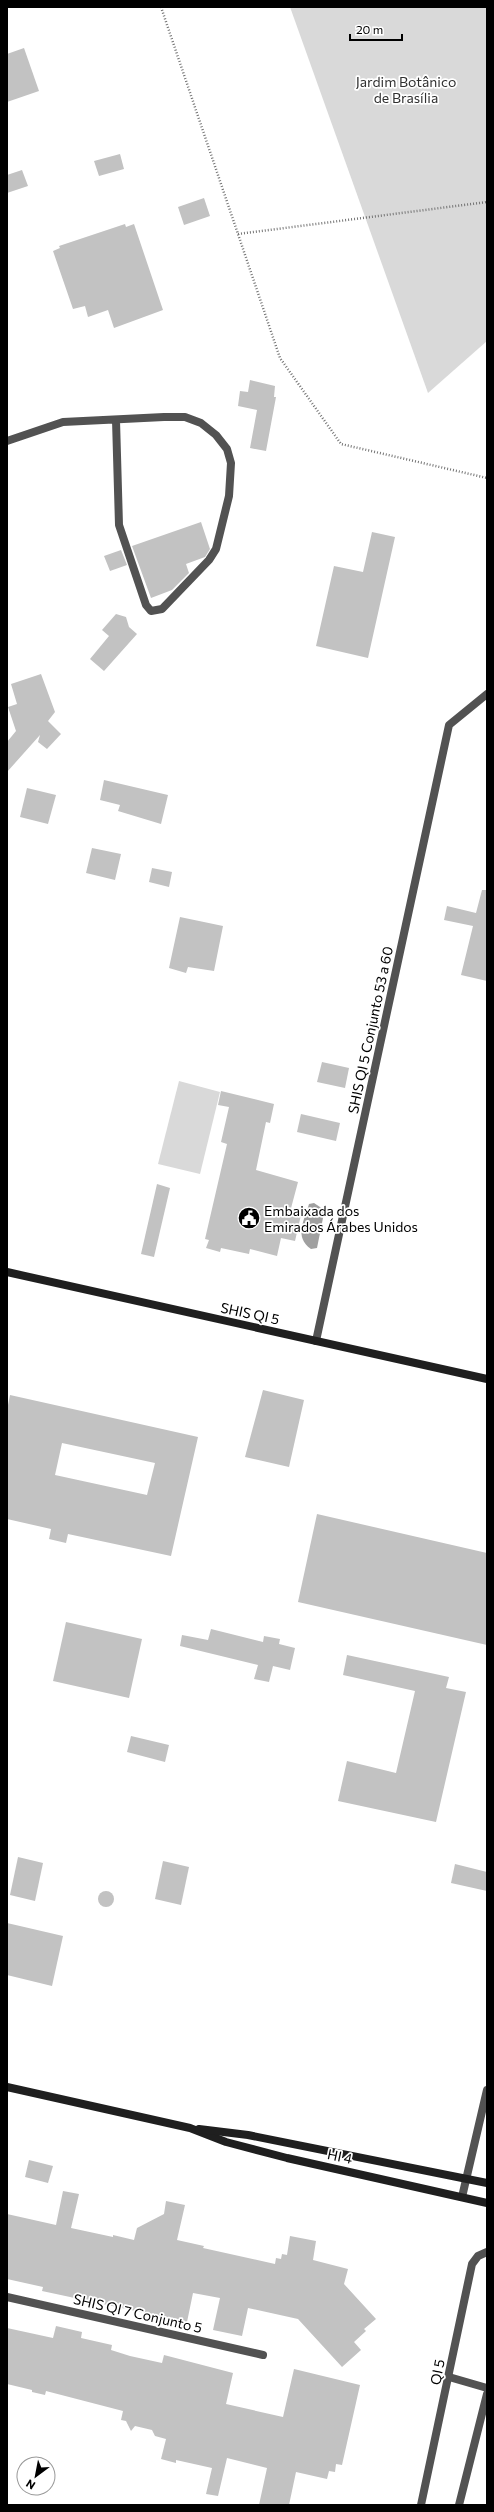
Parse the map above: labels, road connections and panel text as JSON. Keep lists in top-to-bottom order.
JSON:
{
  "streets": {
    "street": [
      "SHIS QI 5 Conjunto 53 a 60",
      "SHIS QI 5",
      "HI 4",
      "SHIS QI 7 Conjunto 5",
      "QI 5"
    ]
  },
  "crossings": [
    ["SHIS QI 5 Conjunto 53 a 60", "SHIS QI 5"]
  ],
  "parks": ["Jardim Botânico de Brasília"],
  "places": {
    "public building": ["Embaixada dos Emirados Árabes Unidos"]
  },
  "scale_bar": "20 m",
  "north": "bottom left"
}
